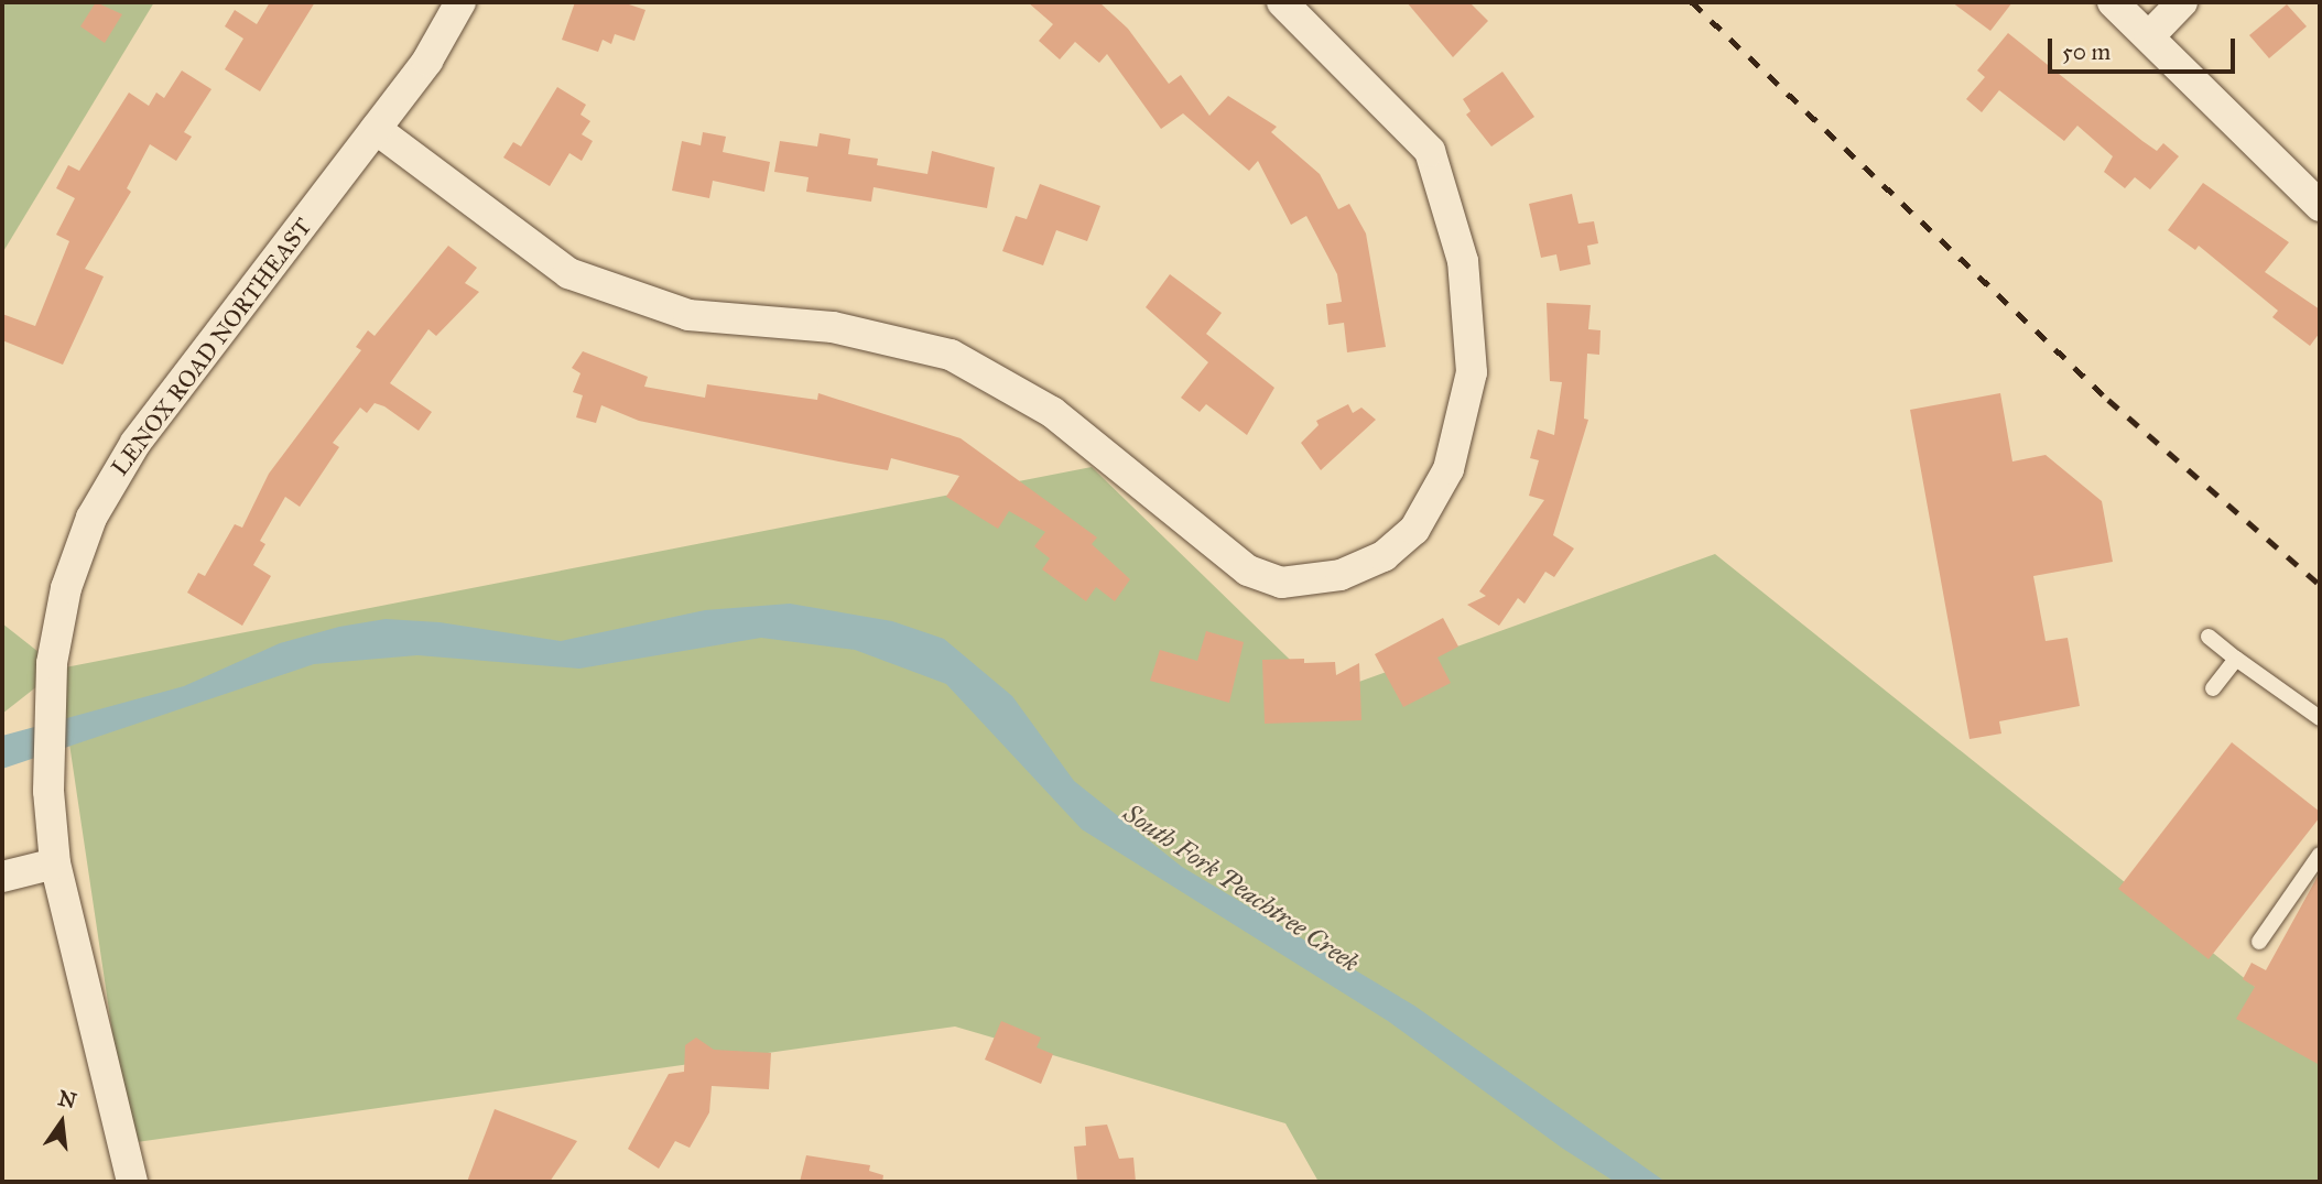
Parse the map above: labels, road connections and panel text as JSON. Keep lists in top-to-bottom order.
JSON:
{
  "streets": {
    "street": ["LENOX ROAD NORTHEAST"]
  },
  "water": ["South Fork Peachtree Creek"],
  "scale_bar": "50 m",
  "north": "top"
}
